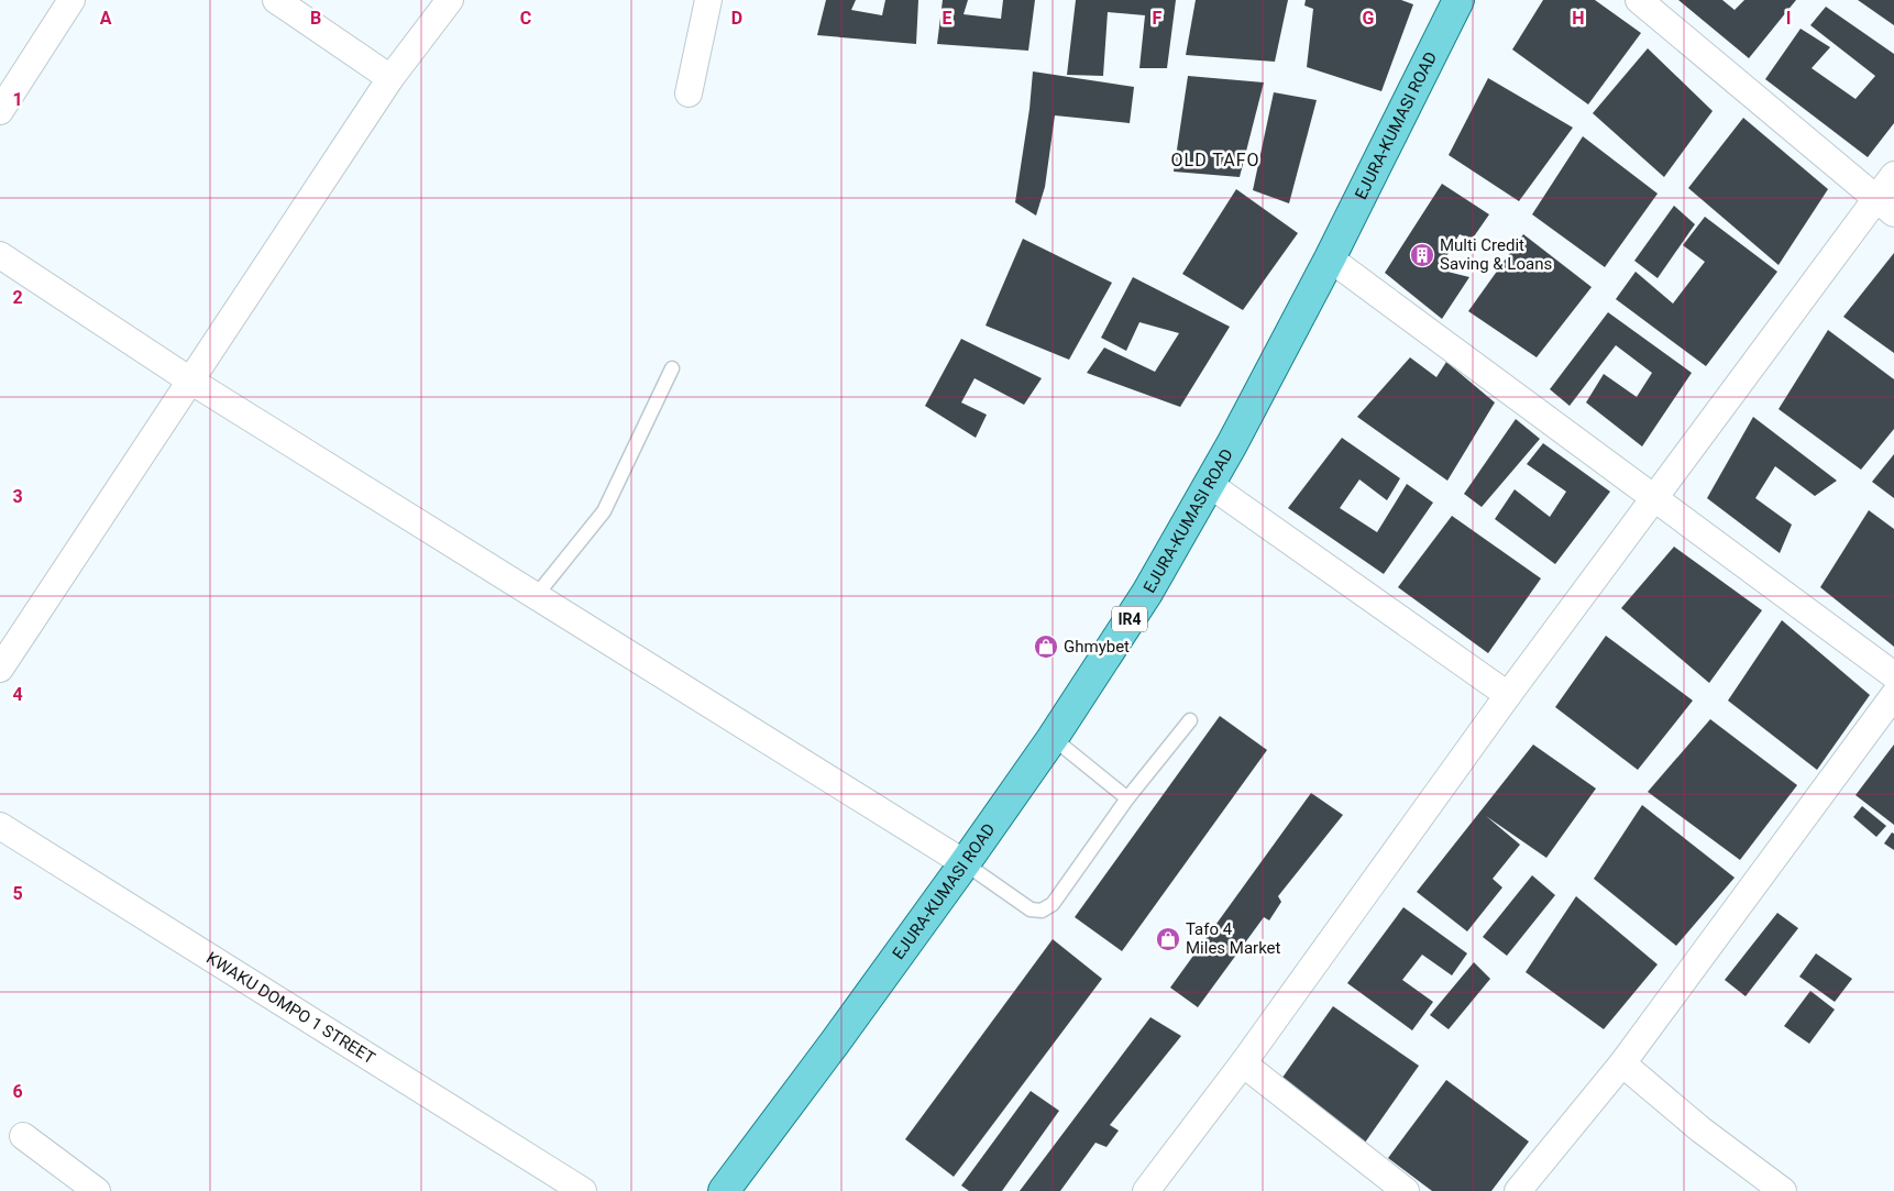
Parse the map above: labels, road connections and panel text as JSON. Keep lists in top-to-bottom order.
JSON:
{
  "streets": {
    "main road": ["EJURA-KUMASI ROAD", "IR4"],
    "street": ["KWAKU DOMPO 1 STREET"]
  },
  "districts": ["OLD TAFO"],
  "places": {
    "building": ["Multi Credit Saving & Loans"],
    "shop": ["Ghmybet", "Tafo 4 Miles Market"]
  },
  "grid": {
    "columns": [
      "A",
      "B",
      "C",
      "D",
      "E",
      "F",
      "G",
      "H",
      "I"
    ],
    "rows": [
      "1",
      "2",
      "3",
      "4",
      "5",
      "6"
    ]
  }
}
